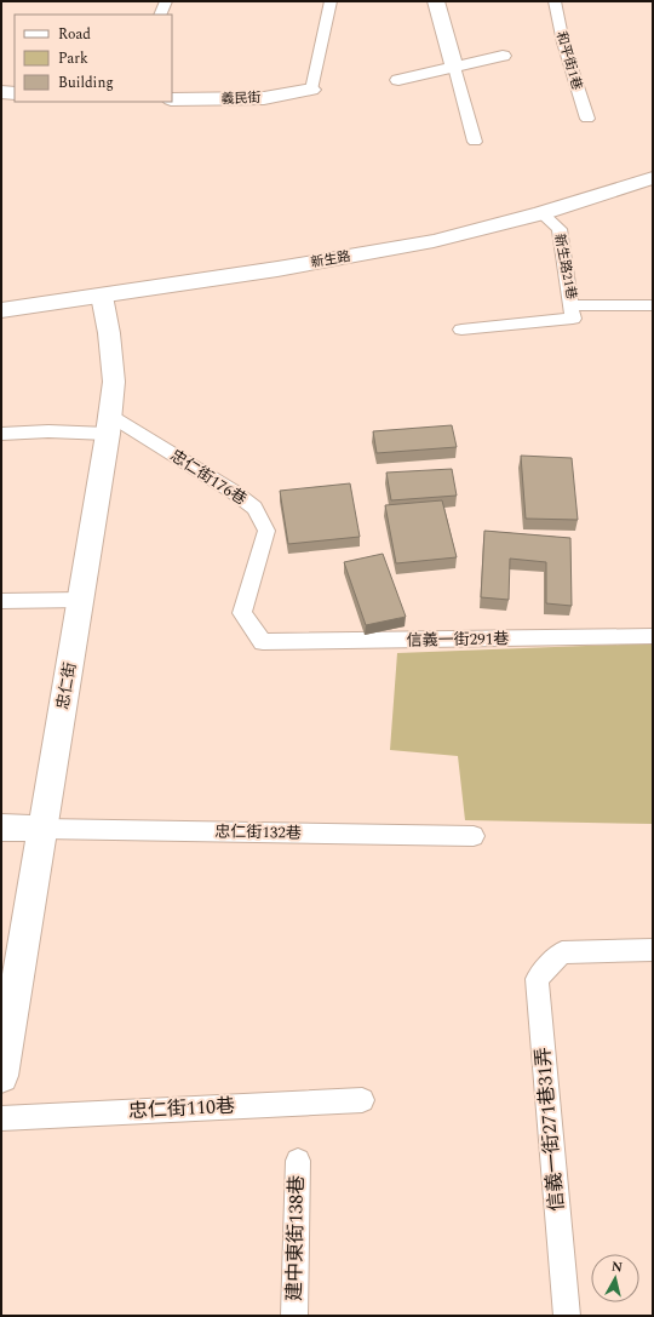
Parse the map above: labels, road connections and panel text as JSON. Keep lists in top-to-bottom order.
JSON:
{
  "streets": {
    "street": ["義民街", "新生路", "忠仁街"],
    "lane": [
      "和平街1巷",
      "新生路21巷",
      "忠仁街176巷",
      "信義一街291巷",
      "忠仁街132巷",
      "忠仁街110巷",
      "信義一街271巷31弄",
      "建中東街138巷"
    ]
  },
  "crossings": [
    ["新生路", "新生路21巷"],
    ["新生路", "忠仁街"],
    ["忠仁街176巷", "信義一街291巷"],
    ["忠仁街176巷", "忠仁街"],
    ["忠仁街", "忠仁街132巷"]
  ],
  "legend": ["Road", "Park", "Building"],
  "north": "top"
}
